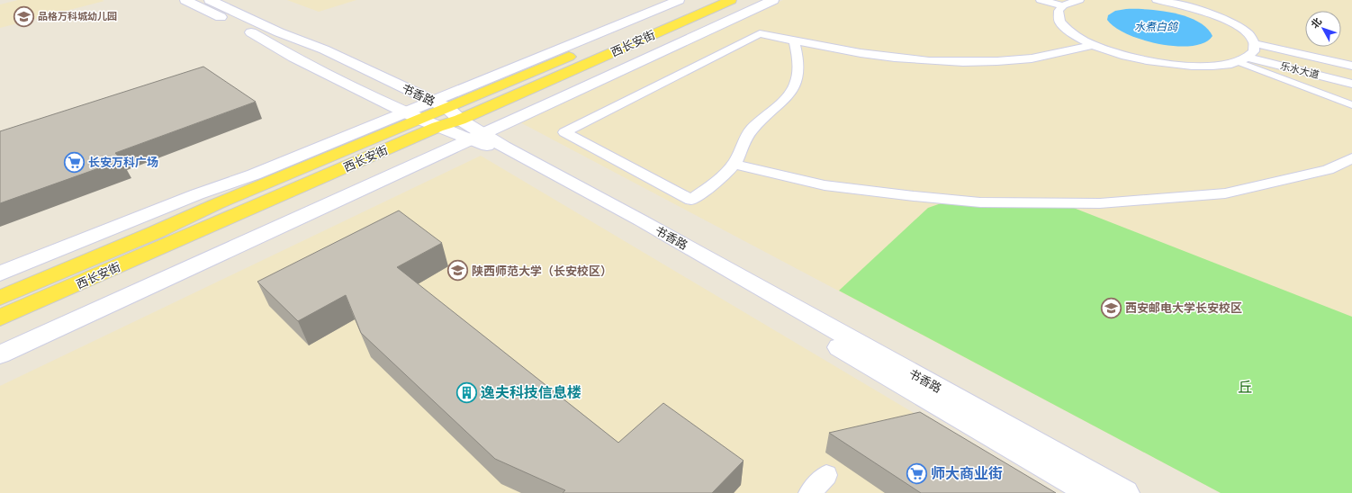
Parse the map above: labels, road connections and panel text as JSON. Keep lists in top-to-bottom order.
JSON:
{
  "streets": {
    "main road": ["西长安街"],
    "street": ["乐水大道", "书香路"]
  },
  "crossings": [
    ["西长安街", "书香路"]
  ],
  "water": ["水煮白鸽"],
  "parks": ["丘"],
  "places": {
    "school or university": ["品格万科城幼儿园", "陕西师范大学（长安校区）", "西安邮电大学长安校区"],
    "supermarket": ["长安万科广场", "师大商业街"],
    "building": ["逸夫科技信息楼"]
  },
  "north": "top left"
}
